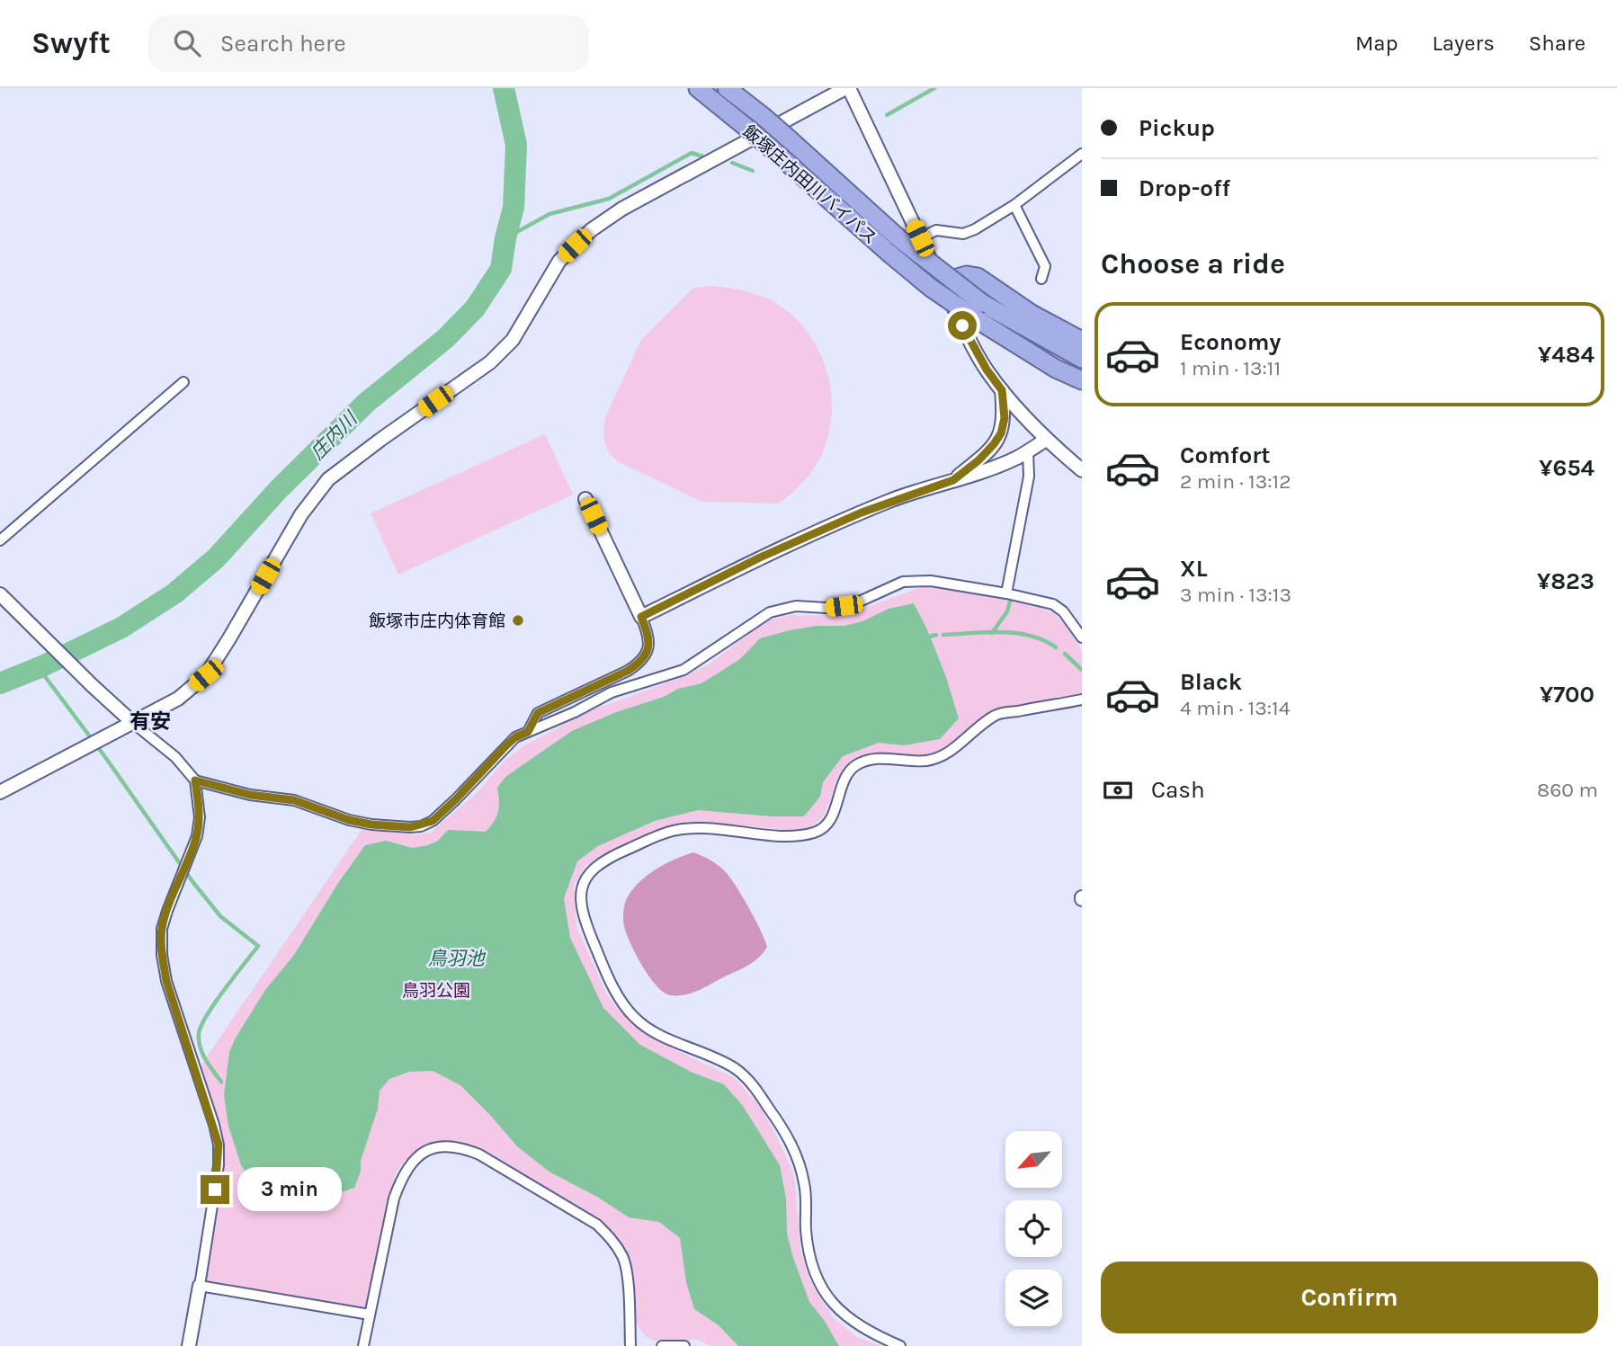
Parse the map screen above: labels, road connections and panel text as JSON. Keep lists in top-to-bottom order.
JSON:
{
  "streets": {
    "highway": ["飯塚庄内田川バイパス"]
  },
  "districts": ["有安"],
  "water": ["庄内川", "鳥羽池"],
  "parks": ["鳥羽公園"],
  "places": ["飯塚市庄内体育館"],
  "north": "bottom left",
  "page": {
    "header": "Swyft",
    "search": "Search here",
    "nav": ["Map", "Layers", "Share"],
    "banner": ["Pickup", "Drop-off"],
    "heading": "Choose a ride",
    "list": [
      {
        "name": "Economy",
        "note": "1 min · 13:11",
        "value": "¥484"
      },
      {
        "name": "Comfort",
        "note": "2 min · 13:12",
        "value": "¥654"
      },
      {
        "name": "XL",
        "note": "3 min · 13:13",
        "value": "¥823"
      },
      {
        "name": "Black",
        "note": "4 min · 13:14",
        "value": "¥700"
      }
    ],
    "pay": ["Cash", "860 m"],
    "bubble": "3 min",
    "buttons": "Confirm"
  }
}
